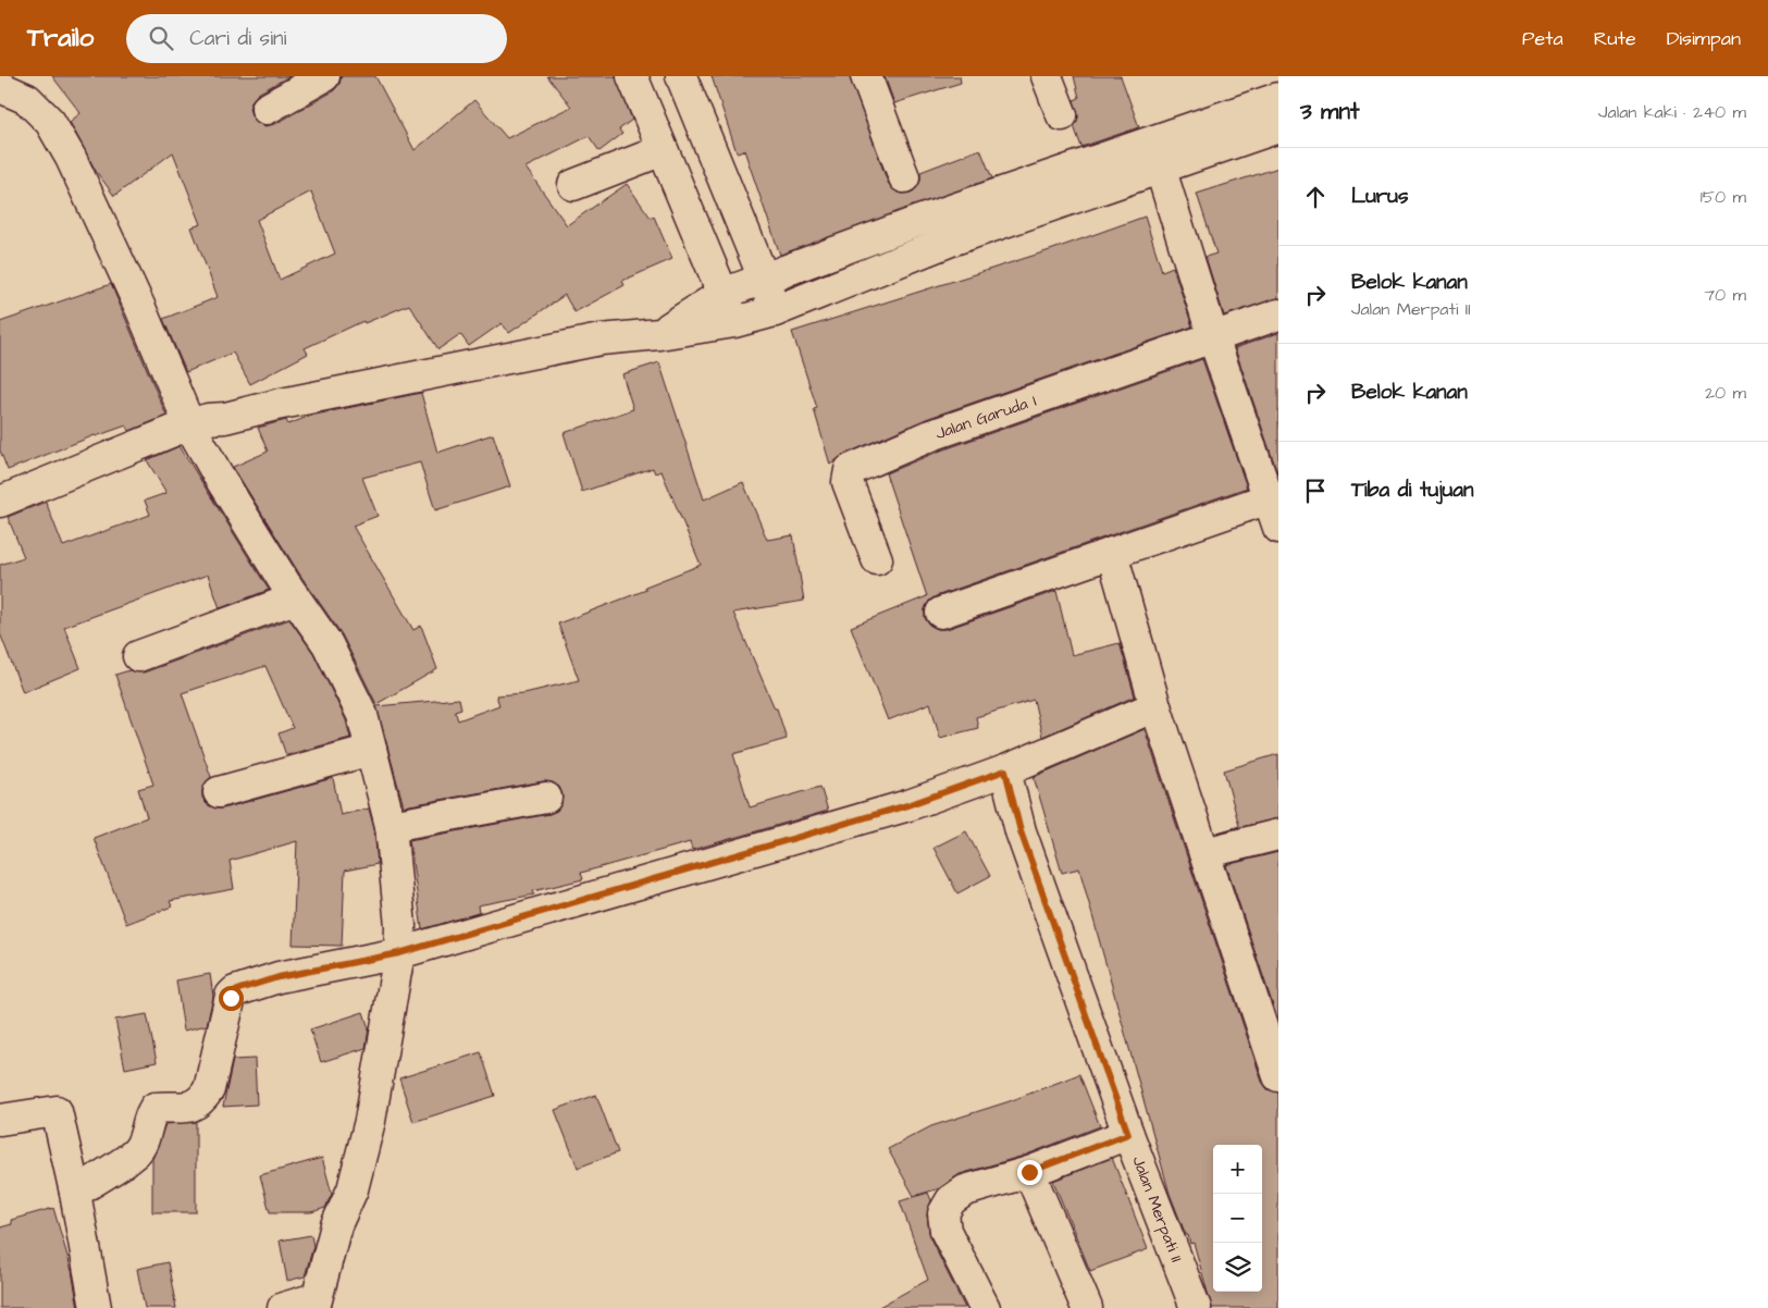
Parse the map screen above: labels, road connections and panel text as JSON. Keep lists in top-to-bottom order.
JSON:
{
  "streets": {
    "street": ["Jalan Garuda I", "Jalan Merpati II"]
  },
  "page": {
    "header": "Trailo",
    "search": "Cari di sini",
    "nav": ["Peta", "Rute", "Disimpan"],
    "heading": ["3 mnt", "Jalan kaki · 240 m"],
    "list": [
      ["Lurus", "150 m"],
      ["Belok kanan", "Jalan Merpati II", "70 m"],
      ["Belok kanan", "20 m"],
      "Tiba di tujuan"
    ],
    "map_buttons": ["+", "−"]
  }
}
